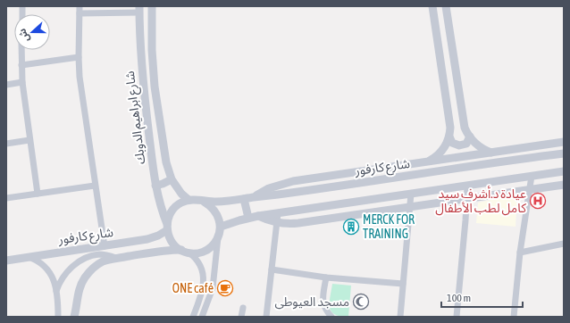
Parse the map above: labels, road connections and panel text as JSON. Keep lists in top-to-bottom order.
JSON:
{
  "streets": {
    "street": ["شارع ابراهيم الدوبك", "شارع كارفور"]
  },
  "crossings": [
    ["شارع ابراهيم الدوبك", "شارع كارفور"]
  ],
  "places": {
    "hospital": ["عيادة د.أشرف سيد كامل لطب الأطفال"],
    "building": ["MERCK FOR TRAINING"],
    "cafe": ["ONE café"],
    "mosque": ["مسجد العيوطى"]
  },
  "scale_bar": "100 m",
  "north": "left"
}
